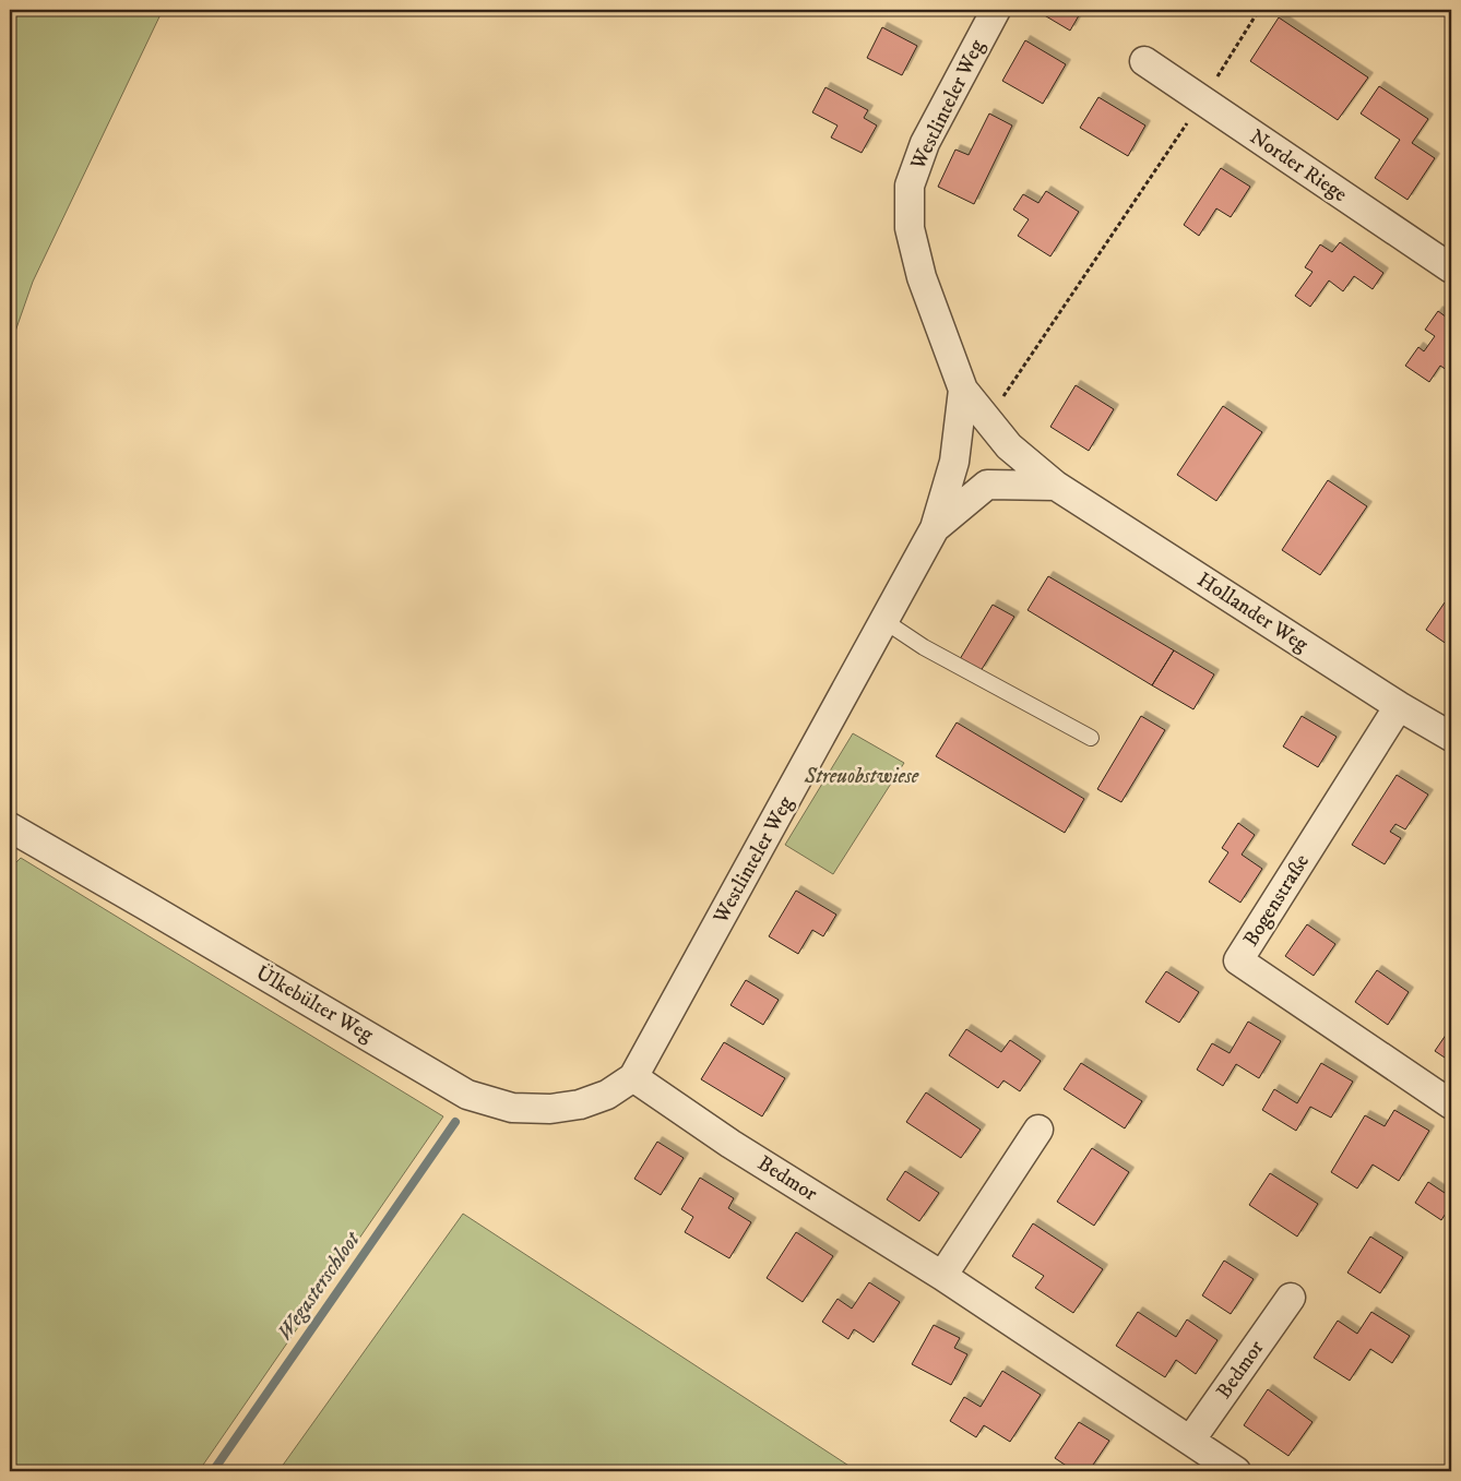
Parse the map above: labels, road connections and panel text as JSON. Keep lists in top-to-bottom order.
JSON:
{
  "streets": {
    "street": [
      "Westlinteler Weg",
      "Norder Riege",
      "Hollander Weg",
      "Bogenstraße",
      "Ülkebülter Weg",
      "Bedmor"
    ]
  },
  "crossings": [
    ["Westlinteler Weg", "Hollander Weg"],
    ["Westlinteler Weg", "Ülkebülter Weg"],
    ["Westlinteler Weg", "Bedmor"],
    ["Hollander Weg", "Bogenstraße"],
    ["Ülkebülter Weg", "Bedmor"]
  ],
  "water": ["Wegasterschloot"],
  "parks": ["Streuobstwiese"]
}
